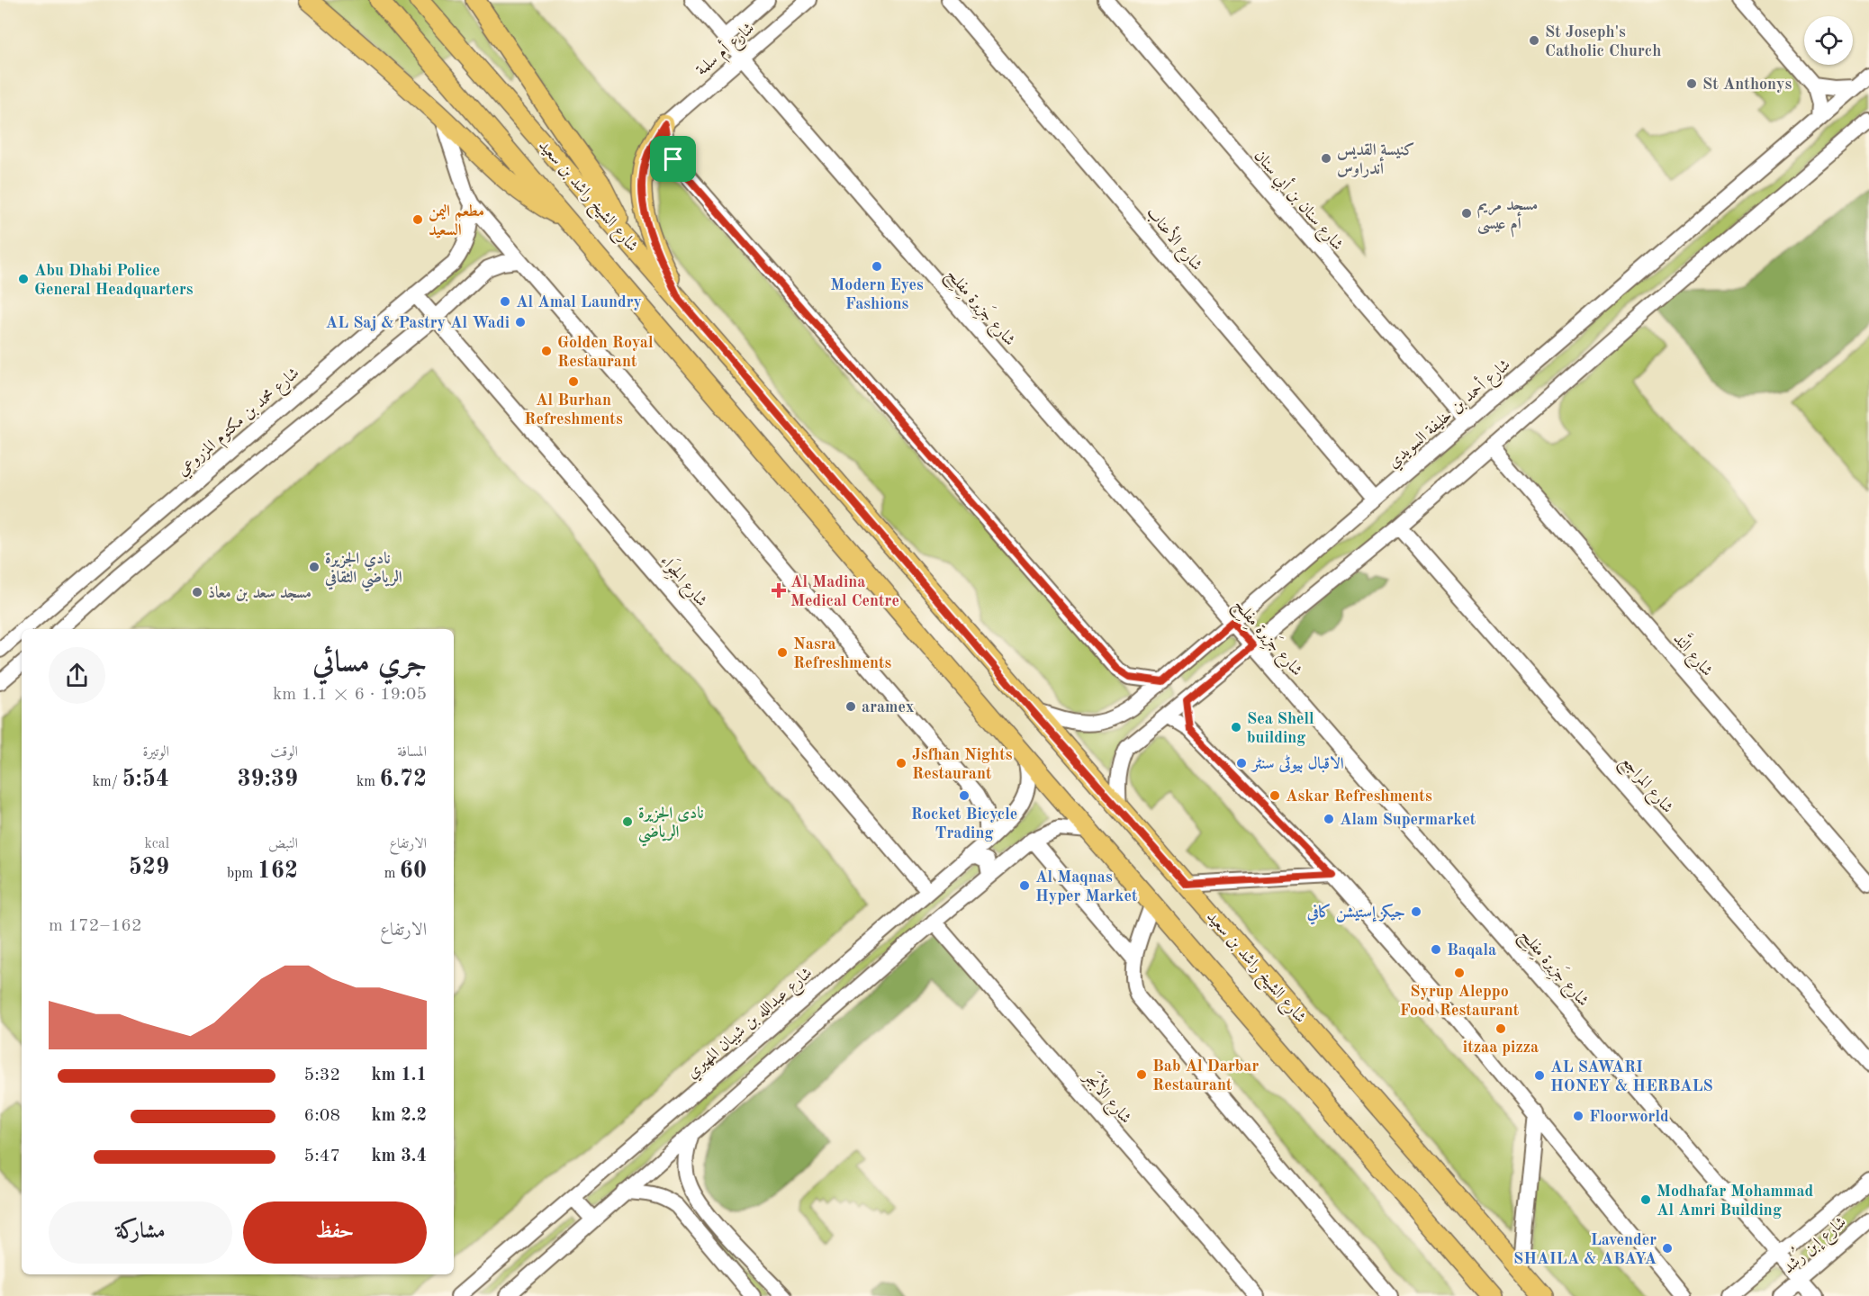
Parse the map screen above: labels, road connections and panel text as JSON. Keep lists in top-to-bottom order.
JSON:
{
  "streets": {
    "main road": ["شارع الشيخ راشد بن سعيد"],
    "street": [
      "شارع أم سلمة",
      "شارع سنان بن أبي سنان",
      "شارع الأعناب",
      "شارع جَزِيرة مِفلِح",
      "شارع أحمد بن خليفة السويدي",
      "شارع محمد بن مكتوم المزروعي",
      "شارع الجِوَاء",
      "شارع النَّد",
      "شارع المراجع",
      "شارع عبدالله بن شيبان المهيري",
      "شارع الأبْجَر",
      "شارع إبن رُشد"
    ]
  },
  "crossings": [
    ["شارع أم سلمة", "شارع جَزِيرة مِفلِح"],
    ["شارع الشيخ راشد بن سعيد", "شارع أحمد بن خليفة السويدي"],
    ["شارع الشيخ راشد بن سعيد", "شارع عبدالله بن شيبان المهيري"],
    ["شارع سنان بن أبي سنان", "شارع أحمد بن خليفة السويدي"],
    ["شارع الأعناب", "شارع أحمد بن خليفة السويدي"],
    ["شارع جَزِيرة مِفلِح", "شارع أحمد بن خليفة السويدي"],
    ["شارع جَزِيرة مِفلِح", "شارع إبن رُشد"],
    ["شارع محمد بن مكتوم المزروعي", "شارع الجِوَاء"],
    ["شارع الجِوَاء", "شارع عبدالله بن شيبان المهيري"]
  ],
  "places": {
    "other": [
      "St Joseph's Catholic Church",
      "St Anthonys",
      "كنيسة القديس أندراوس",
      "مسجد مريم أم عيسى",
      "مطعم اليمن السعيد",
      "Modern Eyes Fashions",
      "Abu Dhabi Police General Headquarters",
      "Al Amal Laundry",
      "AL Saj & Pastry Al Wadi",
      "Golden Royal Restaurant",
      "Al Burhan Refreshments",
      "نادي الجزيرة الرياضي الثقافي",
      "مسجد سعد بن معاذ",
      "Nasra Refreshments",
      "aramex",
      "Sea Shell building",
      "Jsfhan Nights Restaurant",
      "الاقبال بیوٹی سنٹر",
      "Rocket Bicycle Trading",
      "Askar Refreshments",
      "Alam Supermarket",
      "نادى الجزيرة الرياضي",
      "Al Maqnas Hyper Market",
      "جيكز إستيشن كافي",
      "Baqala",
      "Syrup Aleppo Food Restaurant",
      "itzaa pizza",
      "Bab Al Darbar Restaurant",
      "AL SAWARI HONEY & HERBALS",
      "Floorworld",
      "Modhafar Mohammad Al Amri Building",
      "Lavender SHAILA & ABAYA"
    ],
    "health": ["Al Madina Medical Centre"]
  },
  "page": {
    "heading": ["جري مسائي", "19:05 · 6 × 1.1 km"],
    "stats": [
      ["المسافة", "6.72 km"],
      ["الوقت", "39:39"],
      ["الوتيرة", "5:54 /km"],
      ["الارتفاع", "60 m"],
      ["النبض", "162 bpm"],
      ["kcal", "529"]
    ],
    "chart": ["الارتفاع", "162–172 m"],
    "list": [
      {
        "name": "1.1 km",
        "note": "5:32"
      },
      {
        "name": "2.2 km",
        "note": "6:08"
      },
      {
        "name": "3.4 km",
        "note": "5:47"
      }
    ],
    "buttons": ["حفظ", "مشاركة"]
  }
}
